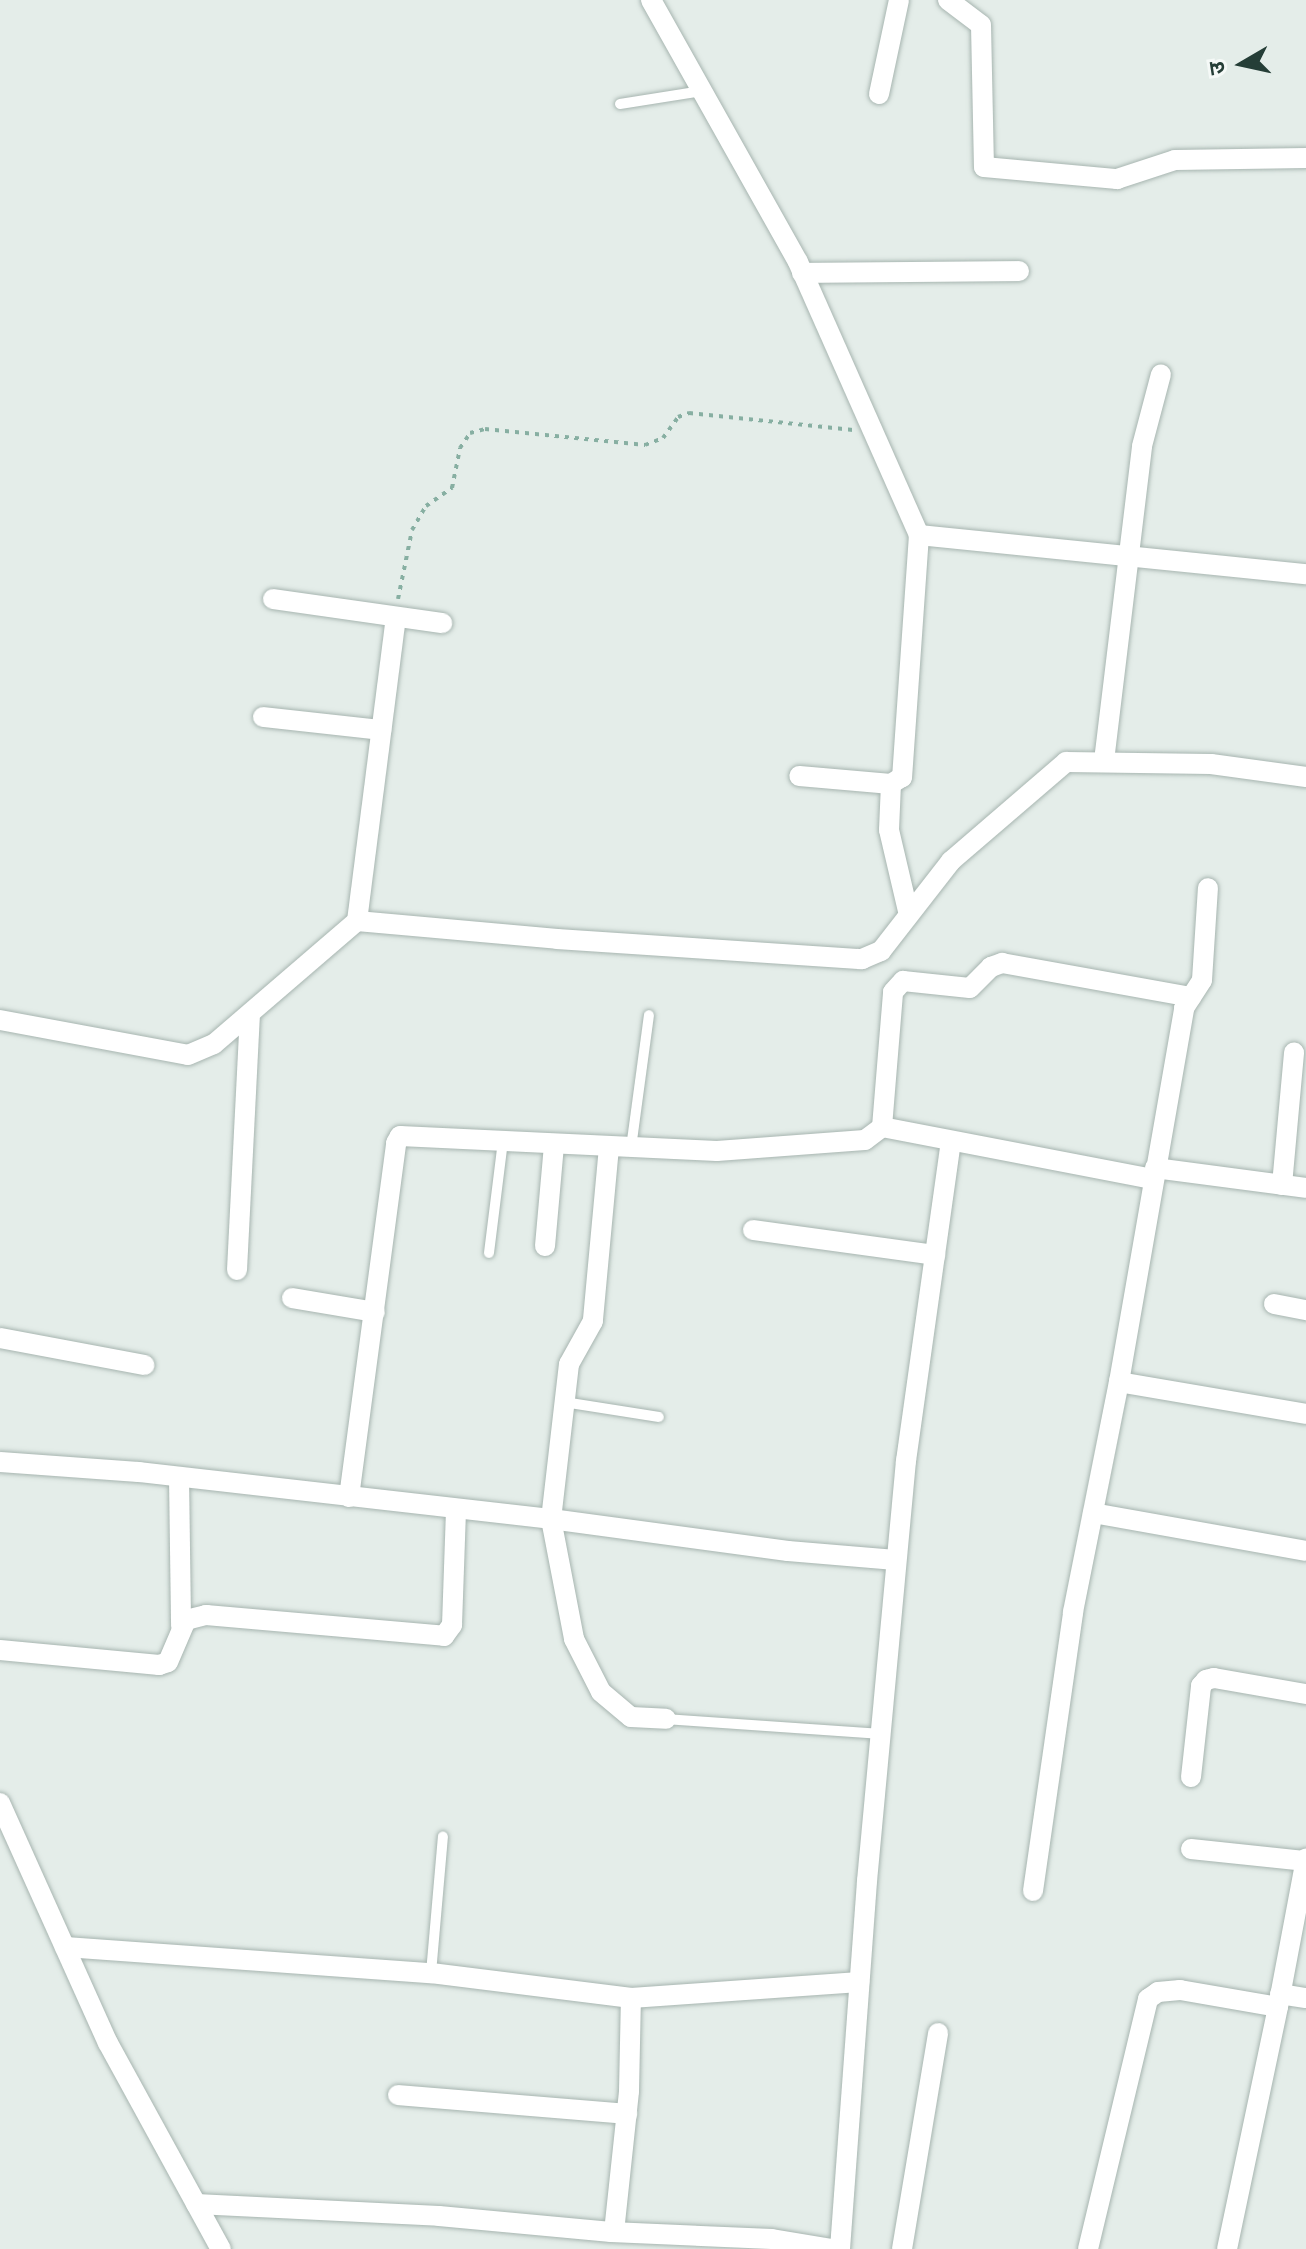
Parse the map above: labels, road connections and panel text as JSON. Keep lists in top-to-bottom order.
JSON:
{
  "north": "left"
}
